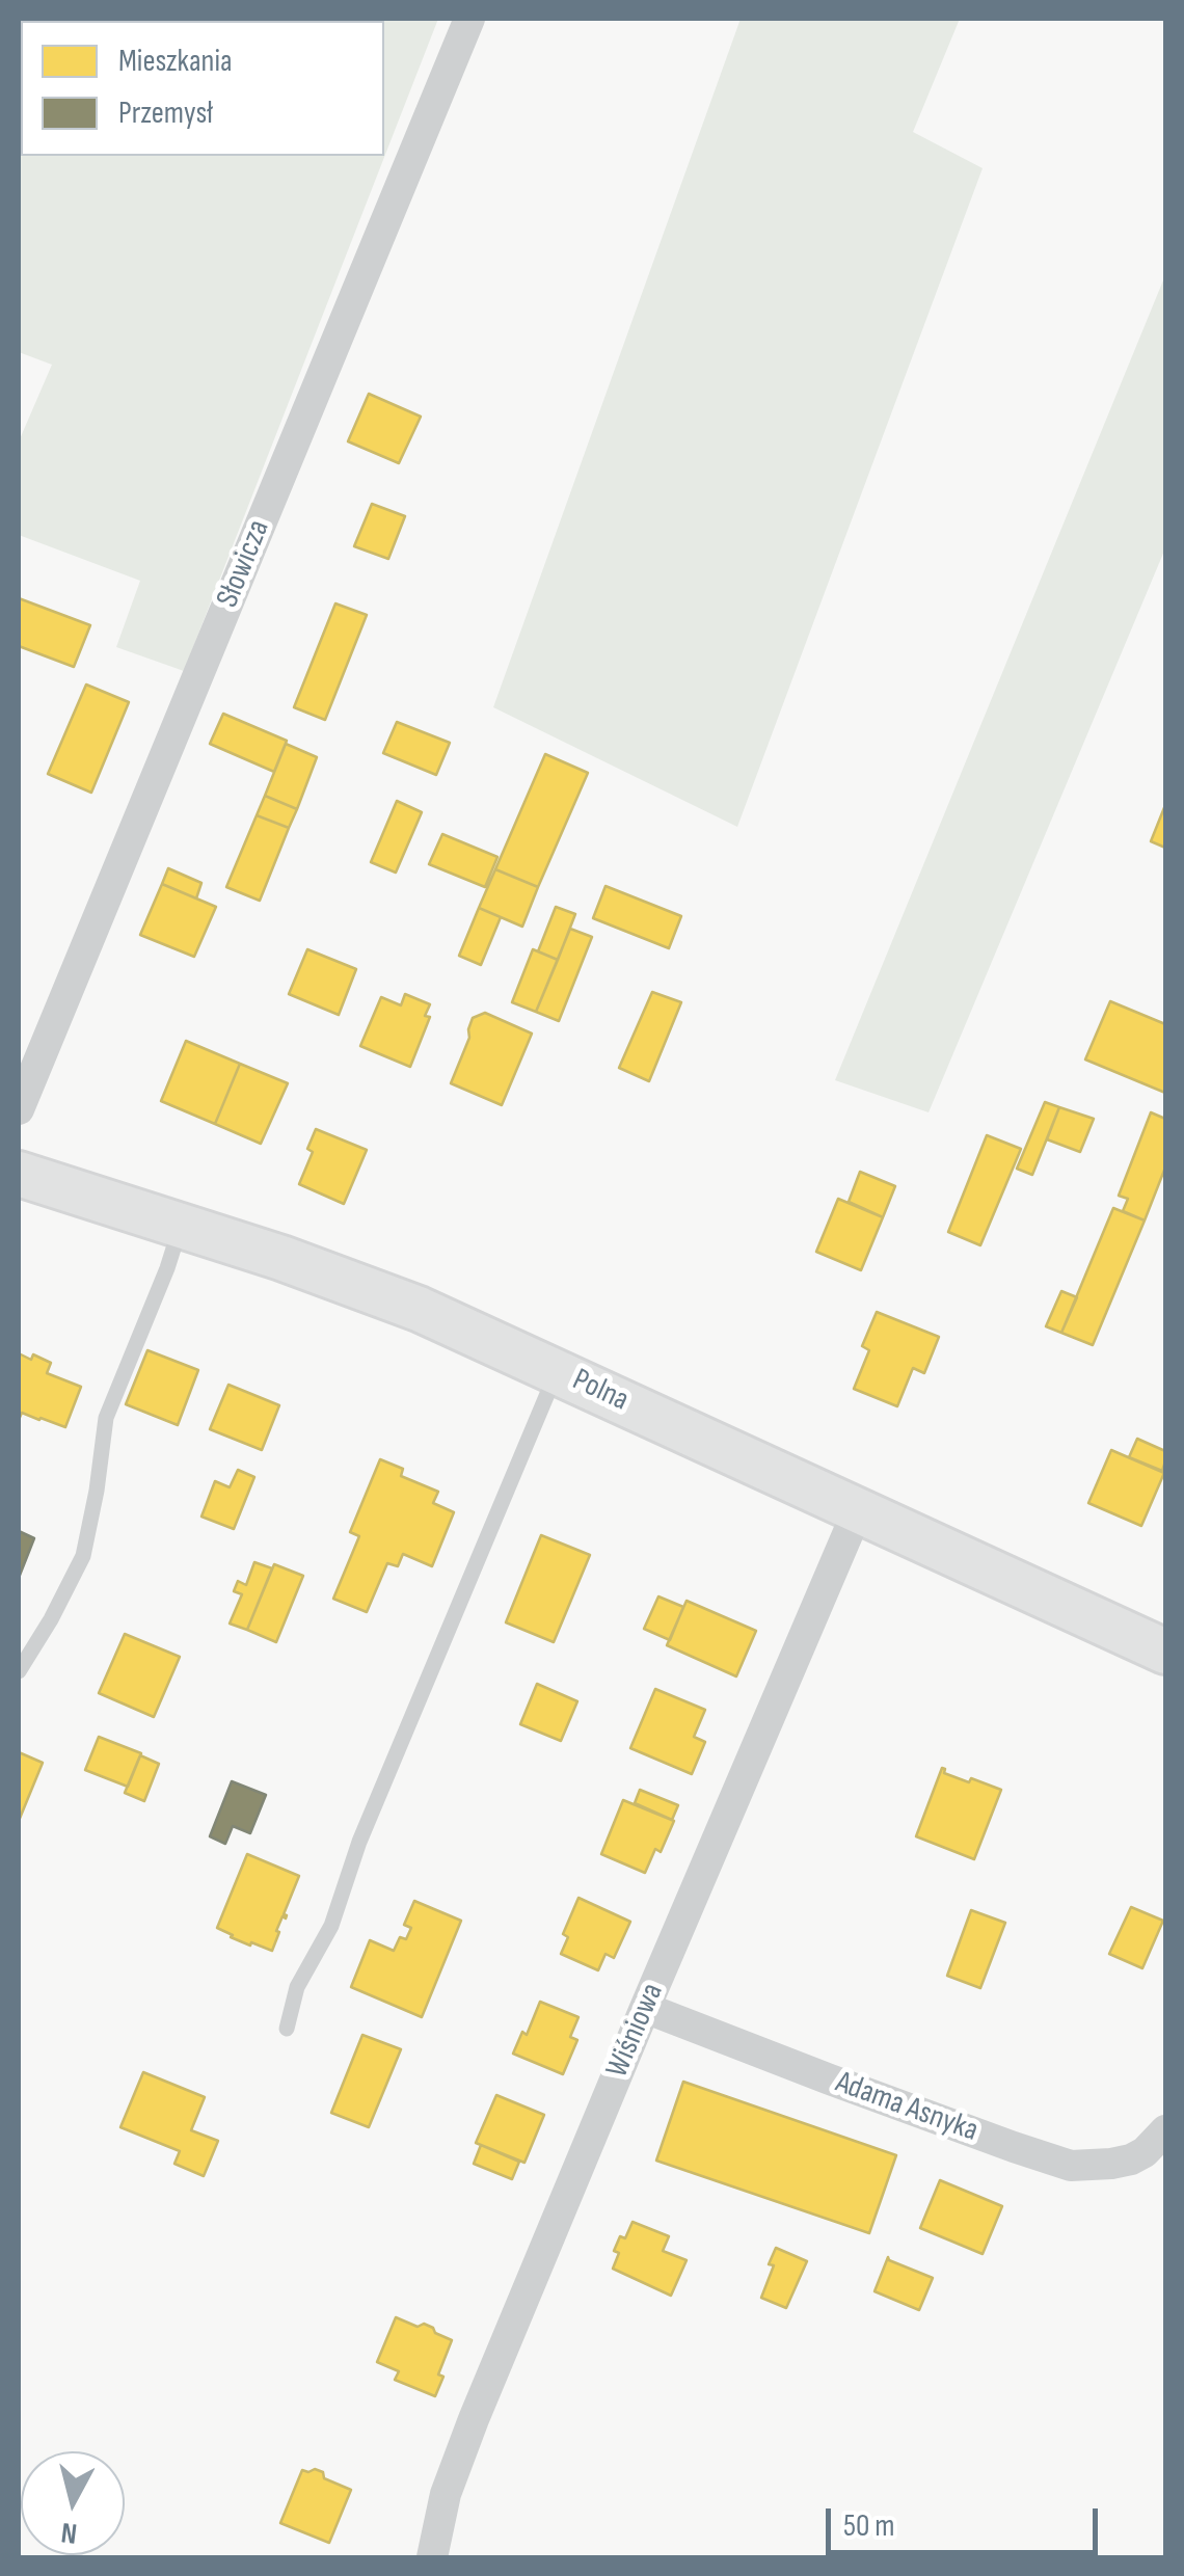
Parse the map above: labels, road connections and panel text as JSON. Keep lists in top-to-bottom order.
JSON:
{
  "streets": {
    "street": [
      "Słowicza",
      "Polna",
      "Wiśniowa",
      "Adama Asnyka"
    ]
  },
  "crossings": [
    ["Polna", "Wiśniowa"],
    ["Wiśniowa", "Adama Asnyka"]
  ],
  "legend": ["Mieszkania", "Przemysł"],
  "scale_bar": "50 m",
  "north": "bottom"
}
